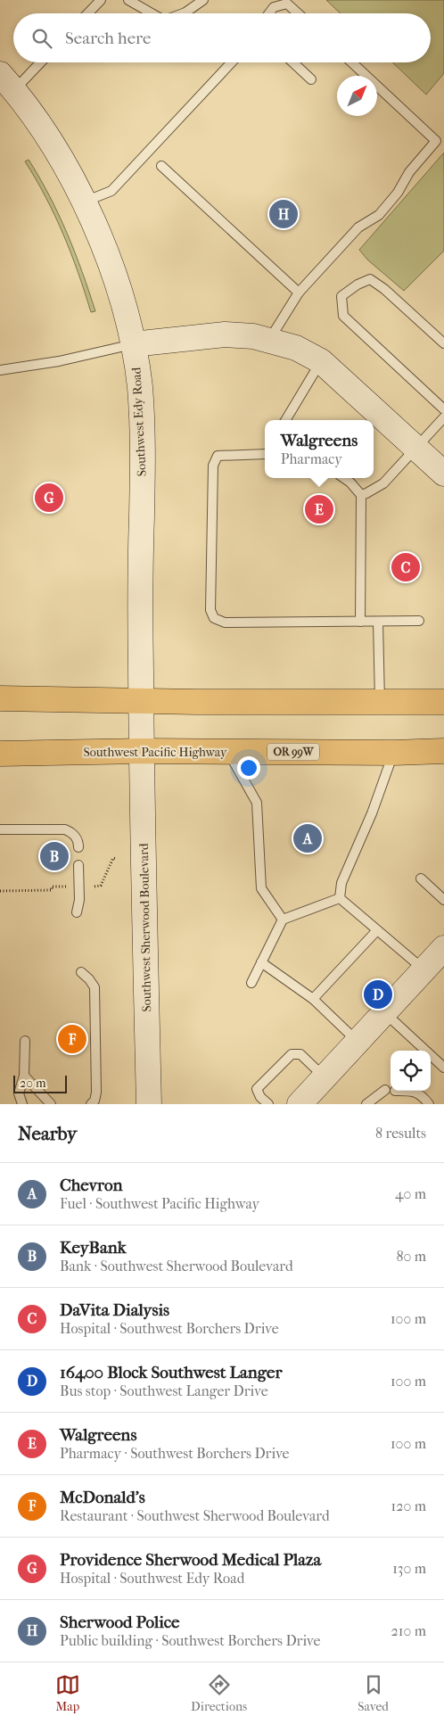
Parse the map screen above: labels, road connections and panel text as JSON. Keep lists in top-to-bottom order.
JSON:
{
  "streets": {
    "highway": ["Southwest Pacific Highway", "OR 99W"],
    "main road": ["Southwest Edy Road", "Southwest Sherwood Boulevard"]
  },
  "crossings": [
    ["Southwest Edy Road", "Southwest Pacific Highway"],
    ["Southwest Edy Road", "Southwest Sherwood Boulevard"],
    ["Southwest Pacific Highway", "Southwest Sherwood Boulevard"]
  ],
  "scale_bar": "20 m",
  "north": "top right",
  "page": {
    "search": "Search here",
    "pins": [
      "H",
      "G",
      "E",
      "C",
      "A",
      "B",
      "D",
      "F"
    ],
    "popup": ["Walgreens", "Pharmacy"],
    "scale": "20 m",
    "heading": ["Nearby", "8 results"],
    "list": [
      {
        "mark": "A",
        "name": "Chevron",
        "note": "Fuel · Southwest Pacific Highway",
        "value": "40 m"
      },
      {
        "mark": "B",
        "name": "KeyBank",
        "note": "Bank · Southwest Sherwood Boulevard",
        "value": "80 m"
      },
      {
        "mark": "C",
        "name": "DaVita Dialysis",
        "note": "Hospital · Southwest Borchers Drive",
        "value": "100 m"
      },
      {
        "mark": "D",
        "name": "16400 Block Southwest Langer",
        "note": "Bus stop · Southwest Langer Drive",
        "value": "100 m"
      },
      {
        "mark": "E",
        "name": "Walgreens",
        "note": "Pharmacy · Southwest Borchers Drive",
        "value": "100 m"
      },
      {
        "mark": "F",
        "name": "McDonald's",
        "note": "Restaurant · Southwest Sherwood Boulevard",
        "value": "120 m"
      },
      {
        "mark": "G",
        "name": "Providence Sherwood Medical Plaza",
        "note": "Hospital · Southwest Edy Road",
        "value": "130 m"
      },
      {
        "mark": "H",
        "name": "Sherwood Police",
        "note": "Public building · Southwest Borchers Drive",
        "value": "210 m"
      }
    ],
    "nav": ["Map", "Directions", "Saved"]
  }
}
